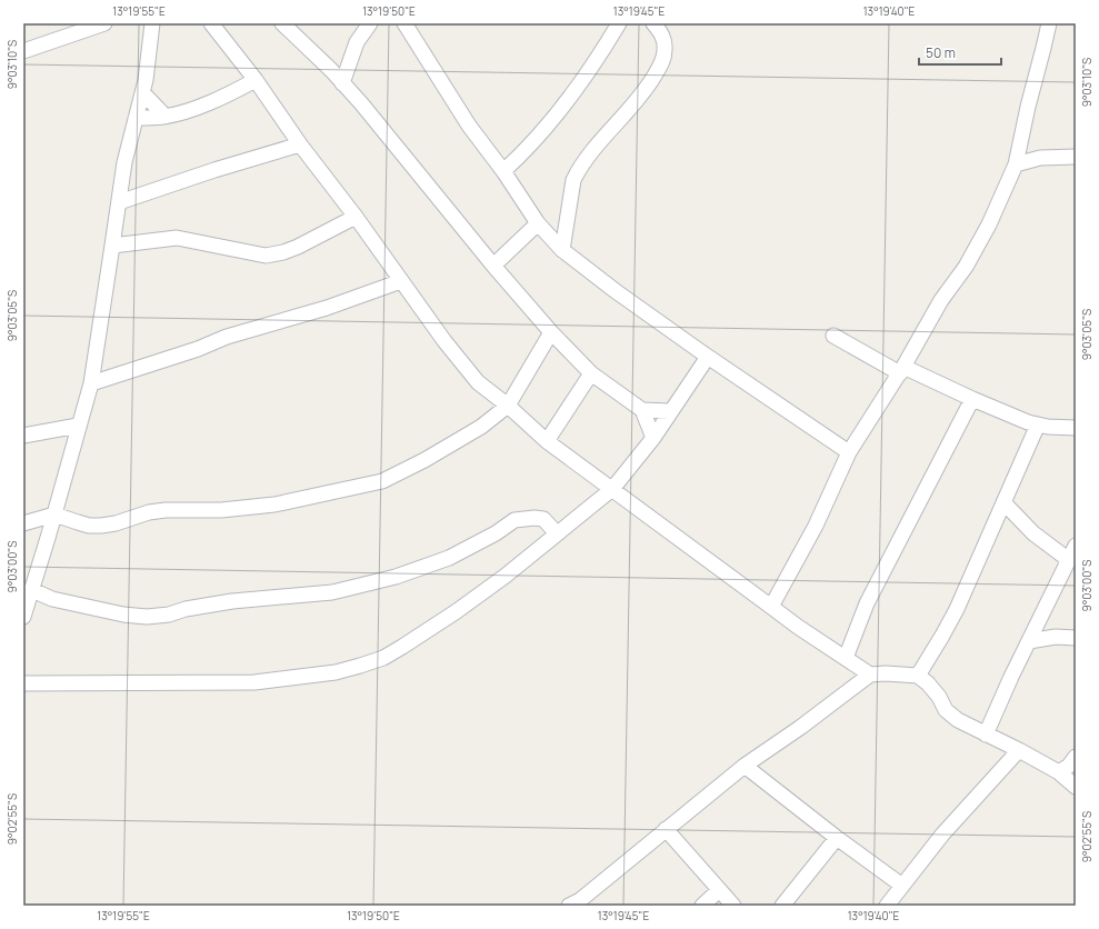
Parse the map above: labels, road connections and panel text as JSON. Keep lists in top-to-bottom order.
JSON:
{
  "scale_bar": "50 m",
  "coordinates": [
    "13°19'55\"E",
    "13°19'50\"E",
    "13°19'45\"E",
    "13°19'40\"E",
    "9°03'10\"S",
    "9°03'05\"S",
    "9°03'00\"S",
    "9°02'55\"S"
  ]
}
